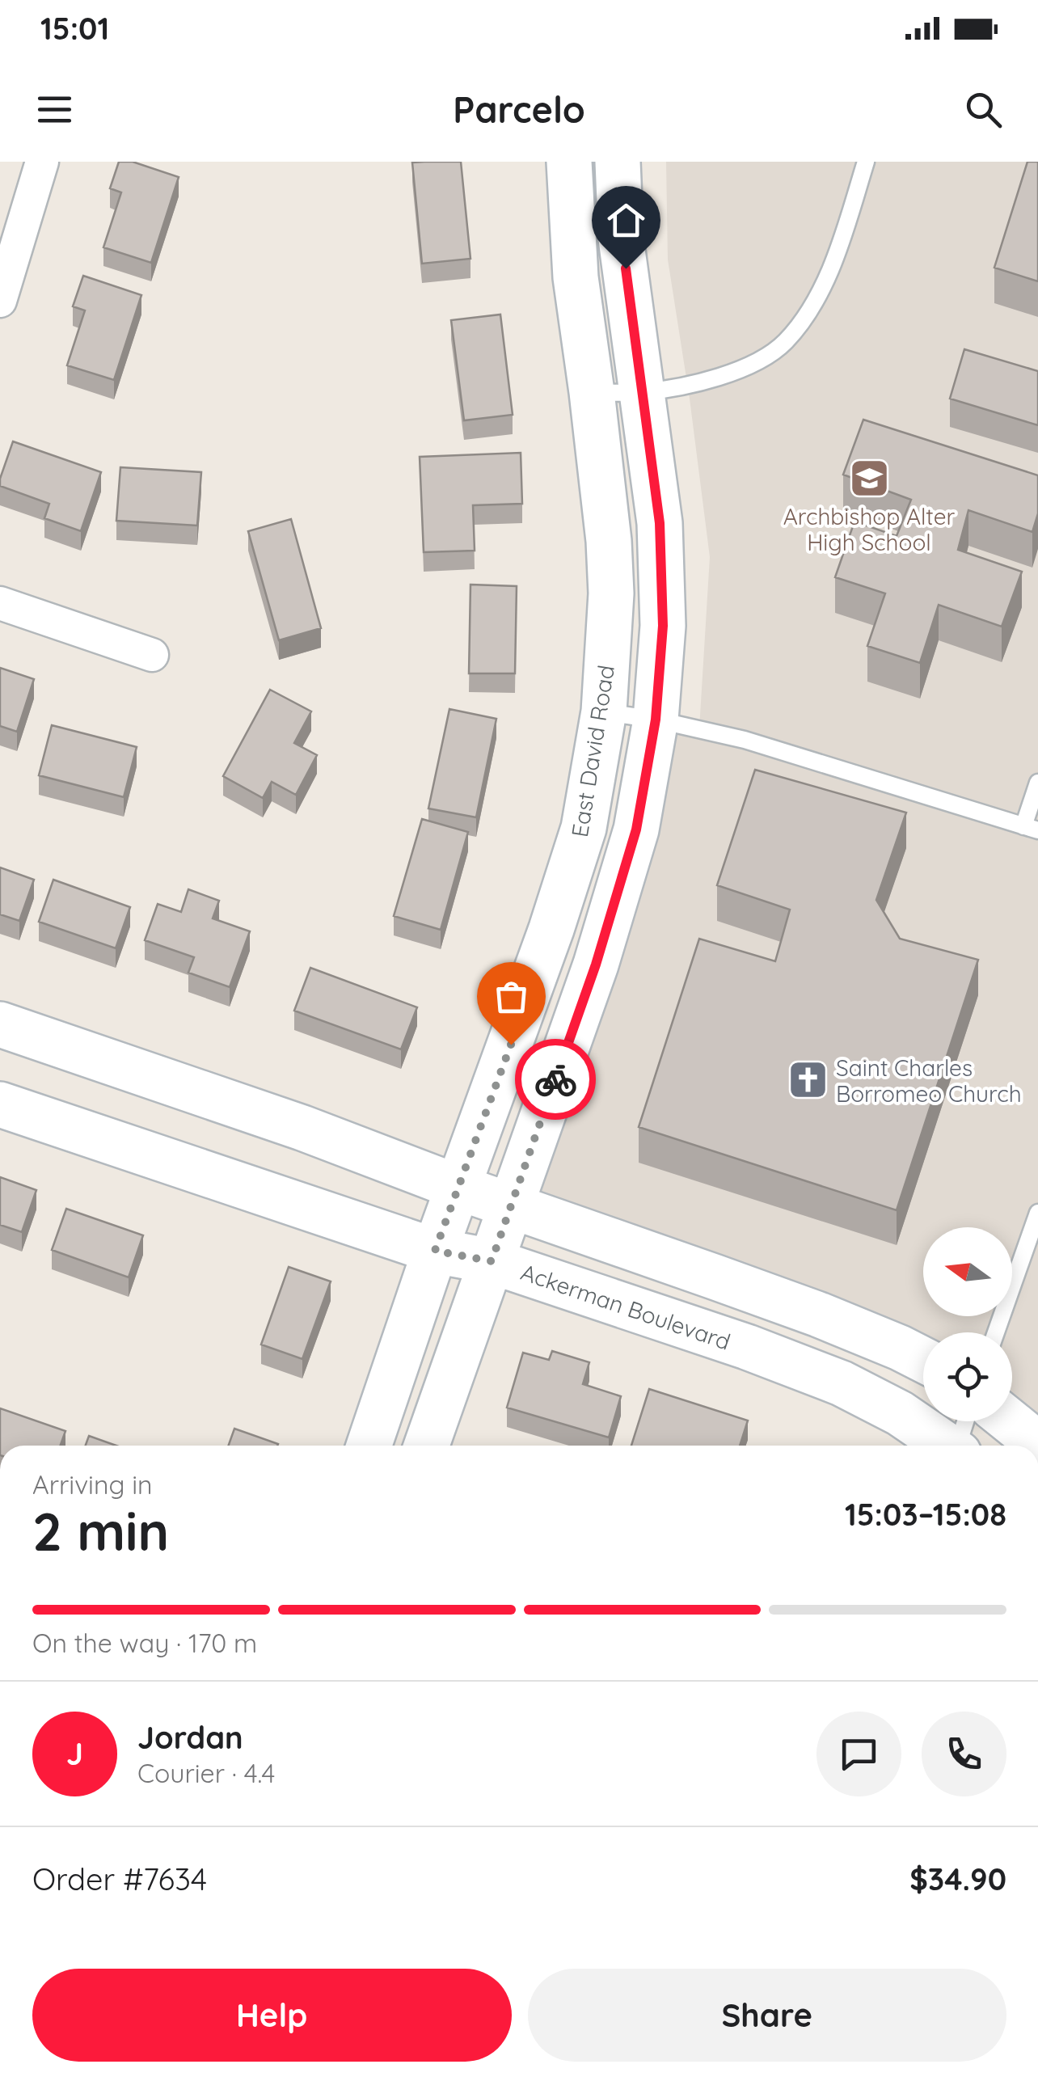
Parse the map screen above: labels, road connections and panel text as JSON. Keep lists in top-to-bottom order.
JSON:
{
  "streets": {
    "street": ["East David Road", "Ackerman Boulevard"]
  },
  "crossings": [
    ["East David Road", "Ackerman Boulevard"]
  ],
  "places": {
    "school or university": ["Archbishop Alter High School"],
    "church": ["Saint Charles Borromeo Church"]
  },
  "north": "left",
  "page": {
    "status": "15:01",
    "header": "Parcelo",
    "heading": ["2 min", "Arriving in", "15:03–15:08"],
    "panel": [
      "Jordan",
      "Courier · 4.4",
      "Order #7634",
      "$34.90"
    ],
    "bar": "On the way · 170 m",
    "round": "J",
    "buttons": ["Help", "Share"]
  }
}
